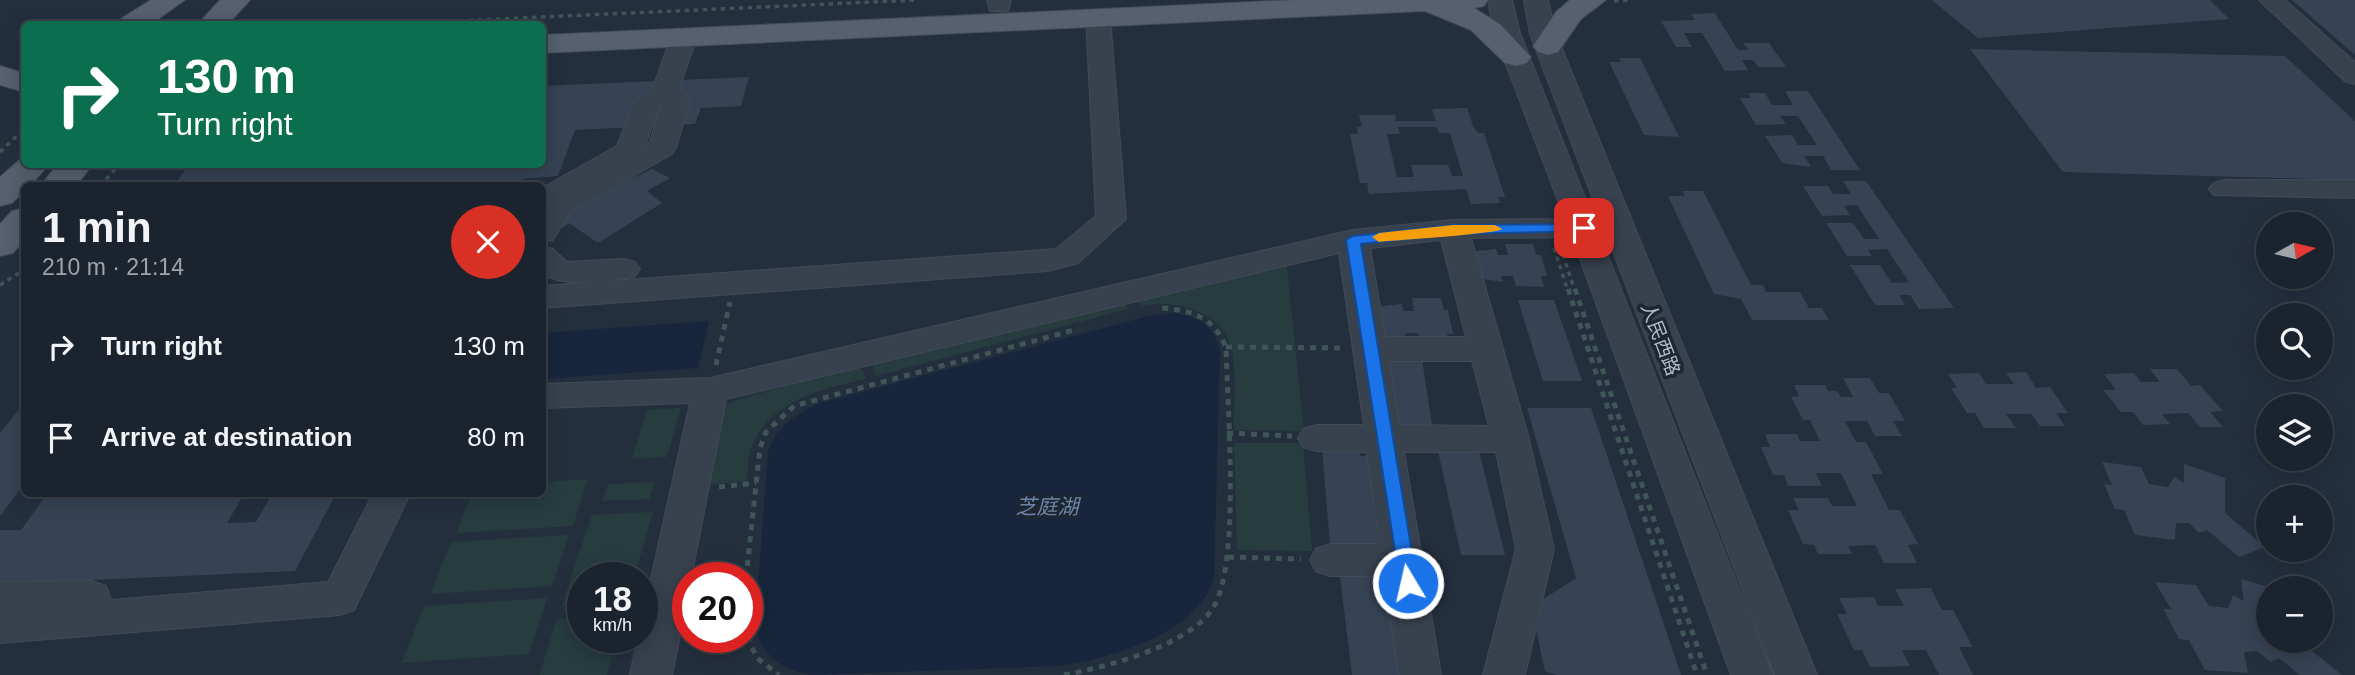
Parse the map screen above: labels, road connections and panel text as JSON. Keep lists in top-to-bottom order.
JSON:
{
  "streets": {
    "street": ["人民西路"]
  },
  "water": ["芝庭湖"],
  "north": "right",
  "page": {
    "turn": ["130 m", "Turn right"],
    "heading": ["1 min", "210 m · 21:14"],
    "map_buttons": ["+", "−"],
    "list": [
      {
        "name": "Turn right",
        "value": "130 m"
      },
      {
        "name": "Arrive at destination",
        "value": "80 m"
      }
    ],
    "speed": "18 km/h",
    "limit": "20"
  }
}
